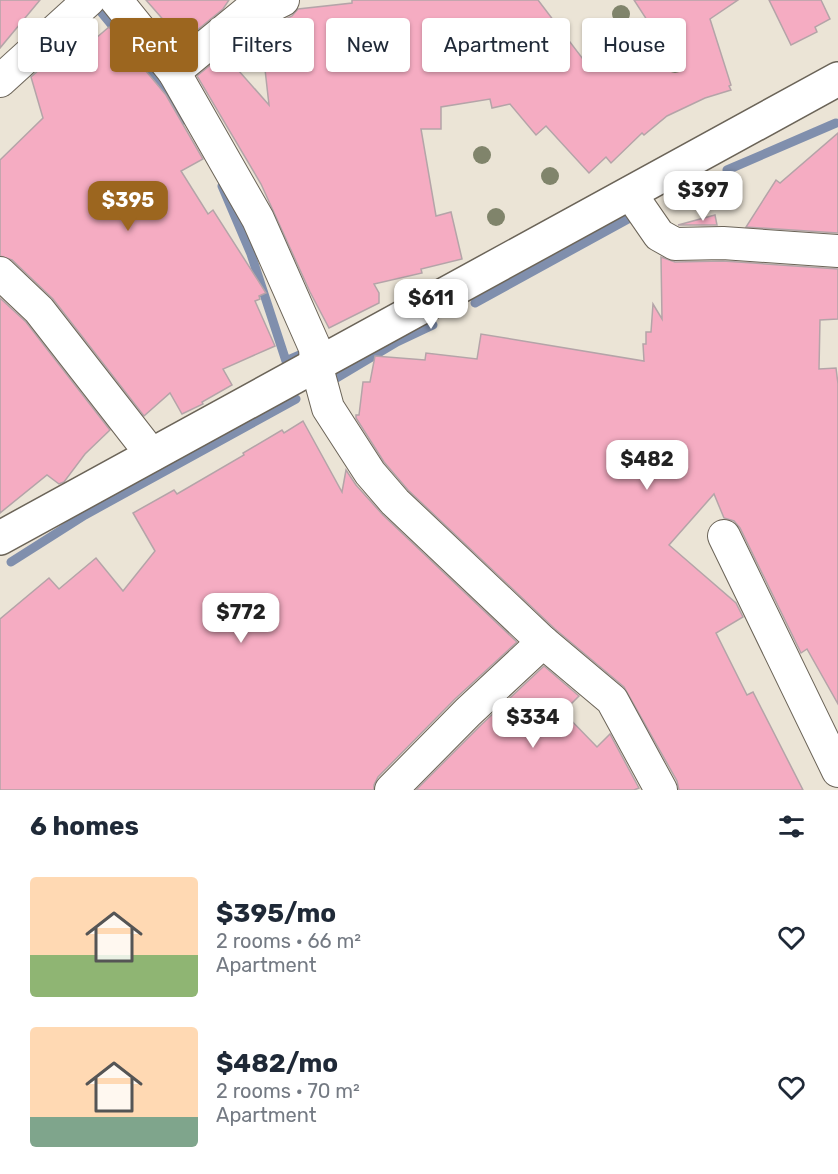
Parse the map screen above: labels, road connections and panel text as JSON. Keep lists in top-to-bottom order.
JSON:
{
  "page": {
    "chip": [
      "Buy",
      "Rent",
      "Filters",
      "New",
      "Apartment",
      "House"
    ],
    "price": [
      "$397",
      "$395",
      "$611",
      "$482",
      "$772",
      "$334"
    ],
    "heading": "6 homes",
    "list": [
      {
        "name": "$395/mo",
        "note": "2 rooms · 66 m² · Apartment"
      },
      {
        "name": "$482/mo",
        "note": "2 rooms · 70 m² · Apartment"
      }
    ]
  }
}
